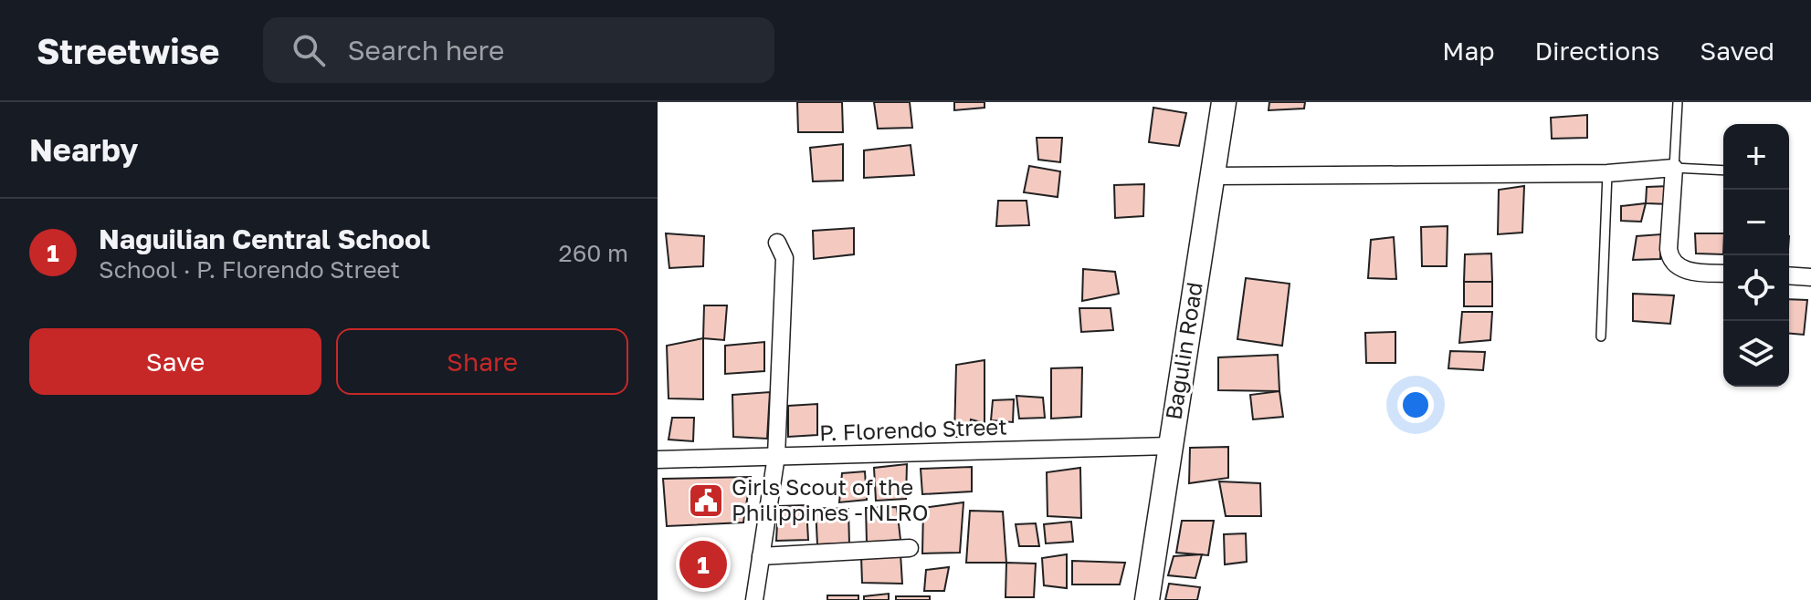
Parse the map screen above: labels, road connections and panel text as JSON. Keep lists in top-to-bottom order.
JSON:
{
  "streets": {
    "main road": ["Bagulin Road"],
    "street": ["P. Florendo Street"]
  },
  "crossings": [
    ["Bagulin Road", "P. Florendo Street"]
  ],
  "places": {
    "public building": ["Girls Scout of the Philippines - NLRO"]
  },
  "page": {
    "header": "Streetwise",
    "search": "Search here",
    "nav": ["Map", "Directions", "Saved"],
    "heading": "Nearby",
    "map_buttons": ["+", "−"],
    "list": [
      {
        "mark": "1",
        "name": "Naguilian Central School",
        "note": "School · P. Florendo Street",
        "value": "260 m"
      }
    ],
    "buttons": ["Save", "Share"],
    "pins": "1"
  }
}
